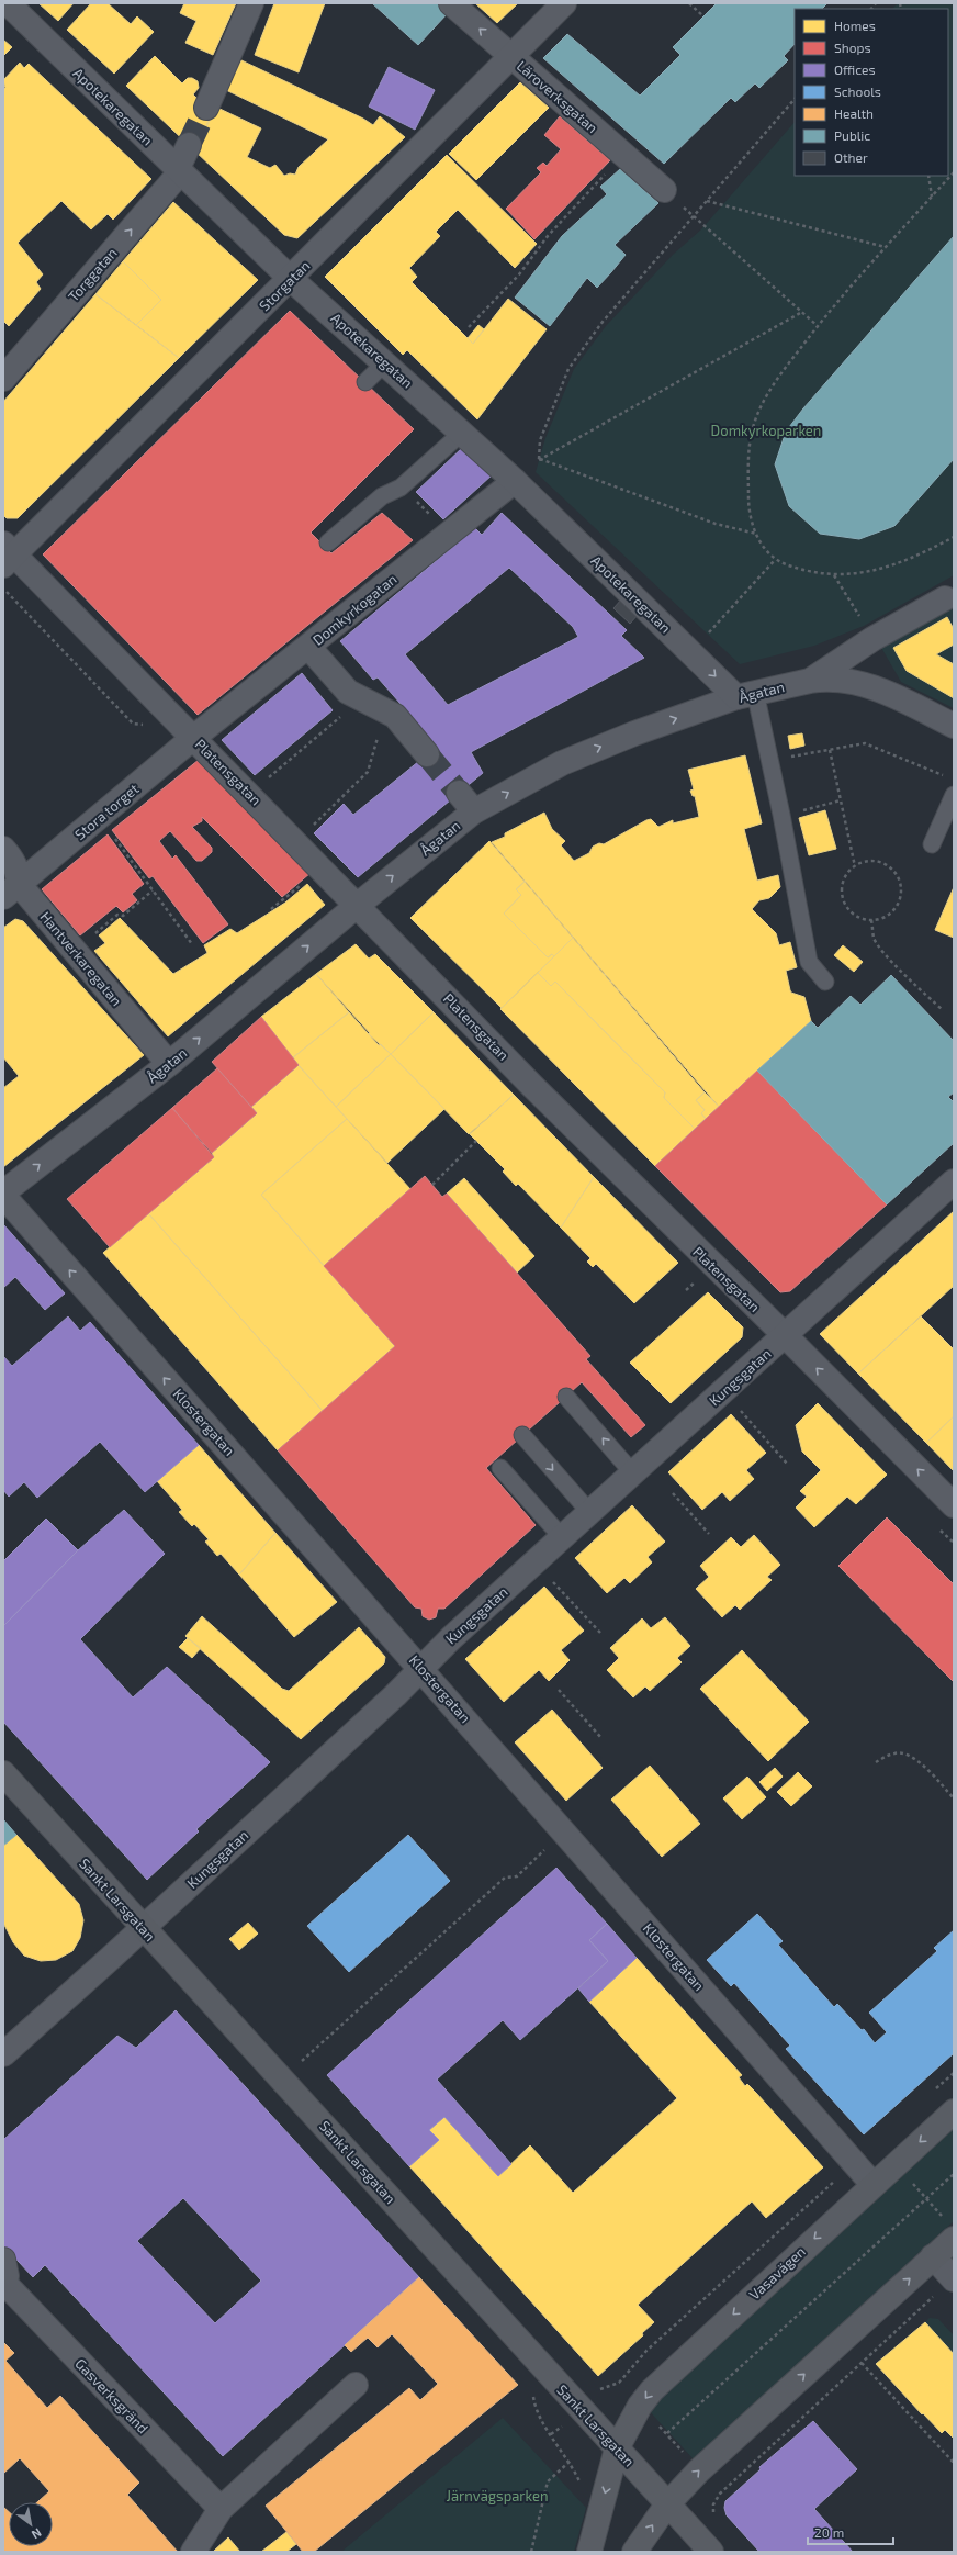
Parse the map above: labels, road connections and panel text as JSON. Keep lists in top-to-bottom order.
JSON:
{
  "streets": {
    "main road": ["Sankt Larsgatan", "Vasavägen"],
    "street": [
      "Läroverksgatan",
      "Apotekaregatan",
      "Torggatan",
      "Storgatan",
      "Domkyrkogatan",
      "Ågatan",
      "Platensgatan",
      "Stora torget",
      "Hantverkaregatan",
      "Kungsgatan",
      "Klostergatan",
      "Gasverksgränd"
    ]
  },
  "crossings": [
    ["Läroverksgatan", "Storgatan"],
    ["Apotekaregatan", "Torggatan"],
    ["Apotekaregatan", "Storgatan"],
    ["Apotekaregatan", "Domkyrkogatan"],
    ["Apotekaregatan", "Ågatan"],
    ["Storgatan", "Platensgatan"],
    ["Domkyrkogatan", "Platensgatan"],
    ["Domkyrkogatan", "Stora torget"],
    ["Ågatan", "Platensgatan"],
    ["Ågatan", "Hantverkaregatan"],
    ["Platensgatan", "Stora torget"],
    ["Platensgatan", "Kungsgatan"],
    ["Stora torget", "Hantverkaregatan"],
    ["Kungsgatan", "Klostergatan"],
    ["Kungsgatan", "Sankt Larsgatan"],
    ["Klostergatan", "Vasavägen"],
    ["Sankt Larsgatan", "Vasavägen"]
  ],
  "one_way": ["Torggatan", "Ågatan", "Klostergatan"],
  "parks": ["Domkyrkoparken", "Järnvägsparken"],
  "legend": [
    "Homes",
    "Shops",
    "Offices",
    "Schools",
    "Health",
    "Public",
    "Other"
  ],
  "scale_bar": "20 m",
  "north": "bottom right"
}
